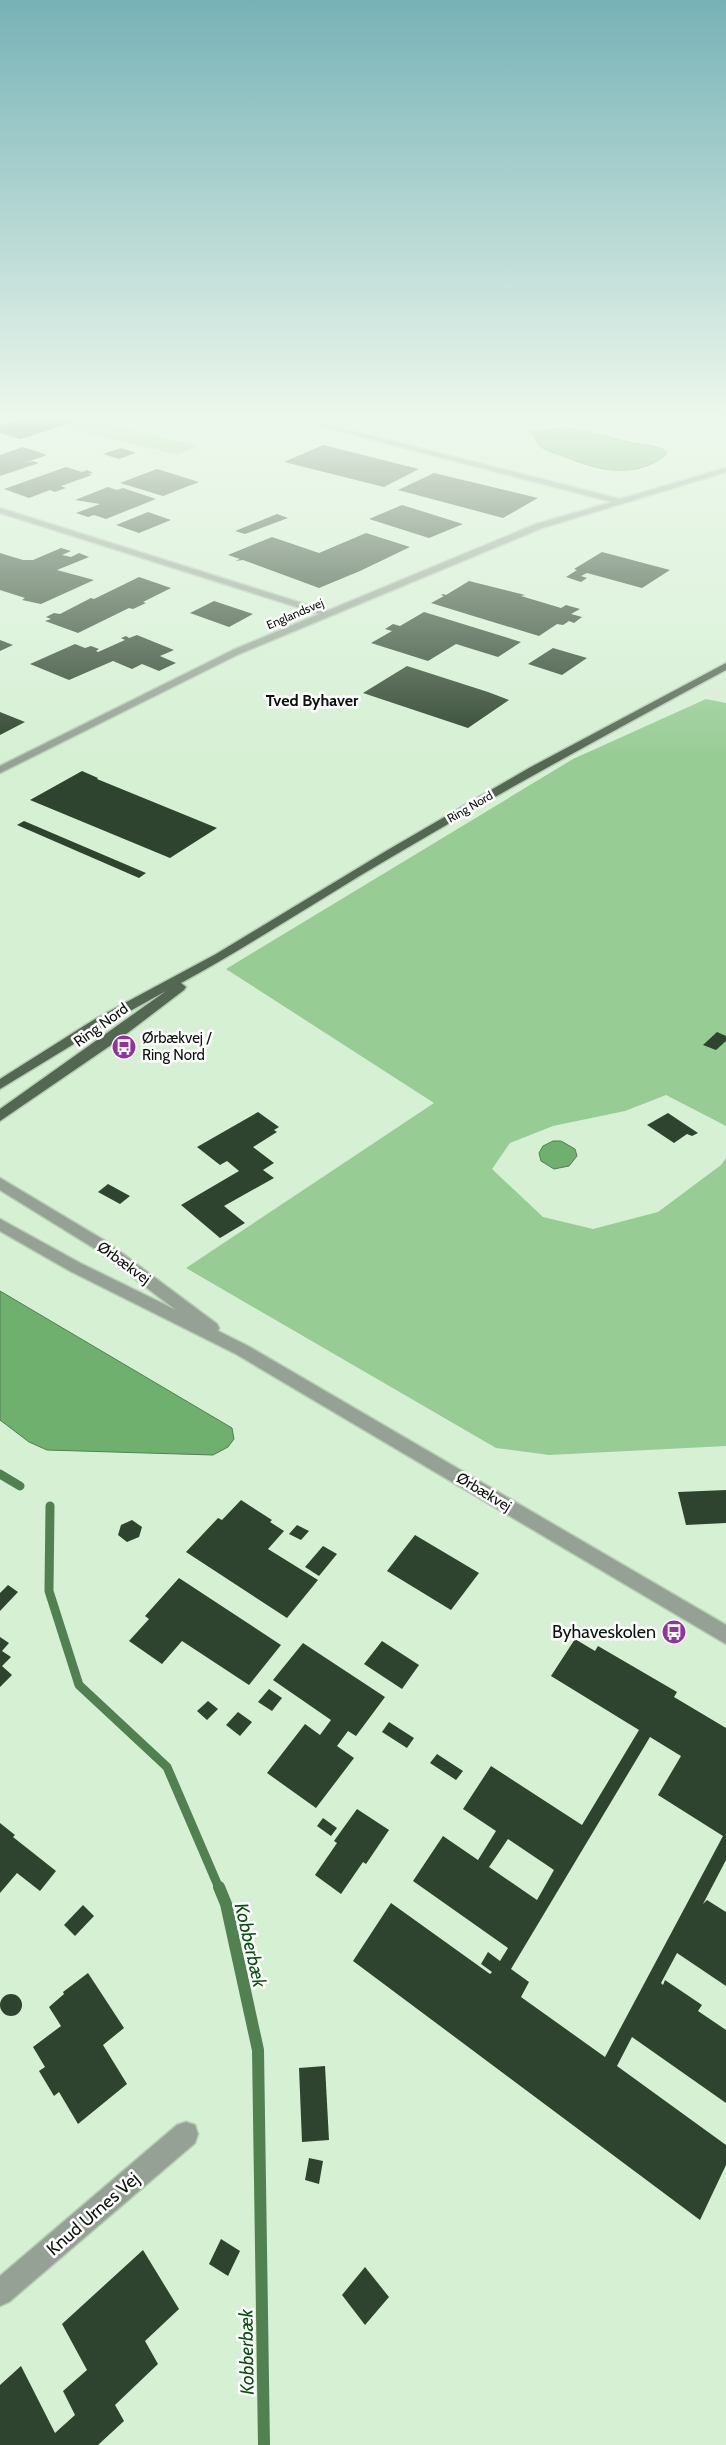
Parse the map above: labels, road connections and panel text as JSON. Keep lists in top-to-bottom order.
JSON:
{
  "streets": {
    "main road": ["Ring Nord"],
    "street": ["Englandsvej", "Ørbækvej", "Knud Urnes Vej"]
  },
  "districts": ["Tved Byhaver"],
  "water": ["Kobberbæk"],
  "places": {
    "bus stop": ["Ørbækvej / Ring Nord", "Byhaveskolen"]
  }
}
